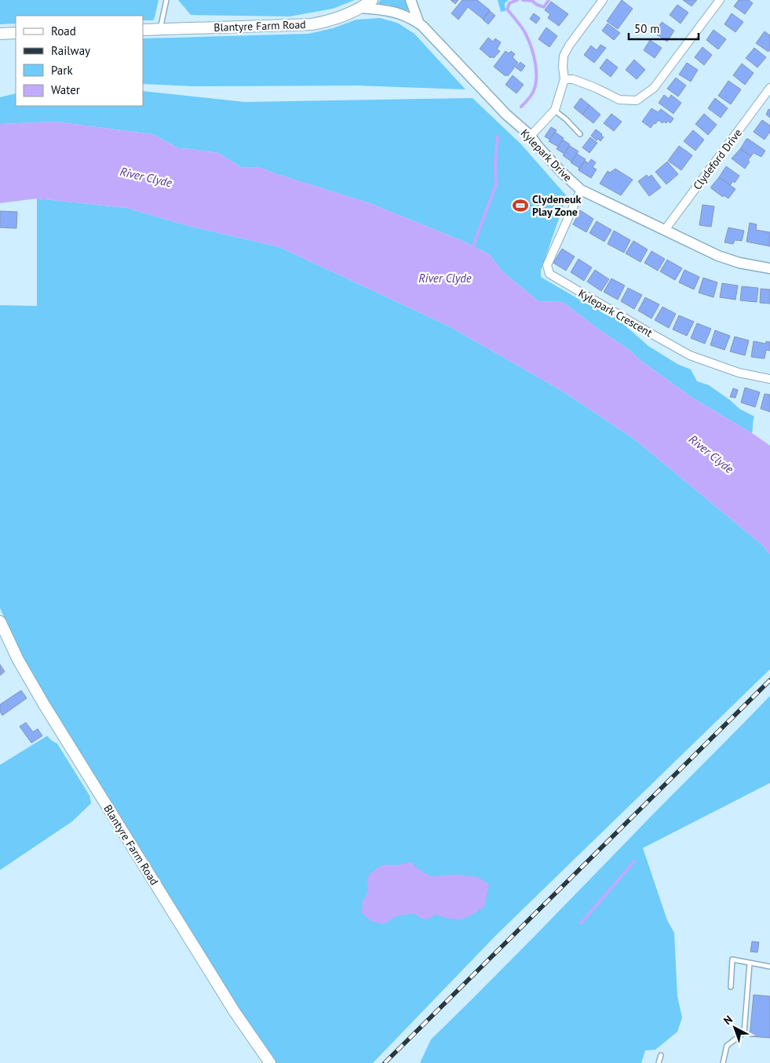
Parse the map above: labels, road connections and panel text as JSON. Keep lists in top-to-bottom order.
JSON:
{
  "streets": {
    "main road": ["Blantyre Farm Road"],
    "street": ["Kylepark Drive", "Clydeford Drive", "Kylepark Crescent"]
  },
  "crossings": [
    ["Blantyre Farm Road", "Kylepark Drive"],
    ["Kylepark Drive", "Clydeford Drive"],
    ["Kylepark Drive", "Kylepark Crescent"]
  ],
  "water": ["River Clyde"],
  "places": {
    "sports": ["Clydeneuk Play Zone"]
  },
  "legend": [
    "Road",
    "Railway",
    "Park",
    "Water"
  ],
  "scale_bar": "50 m",
  "north": "top left"
}
